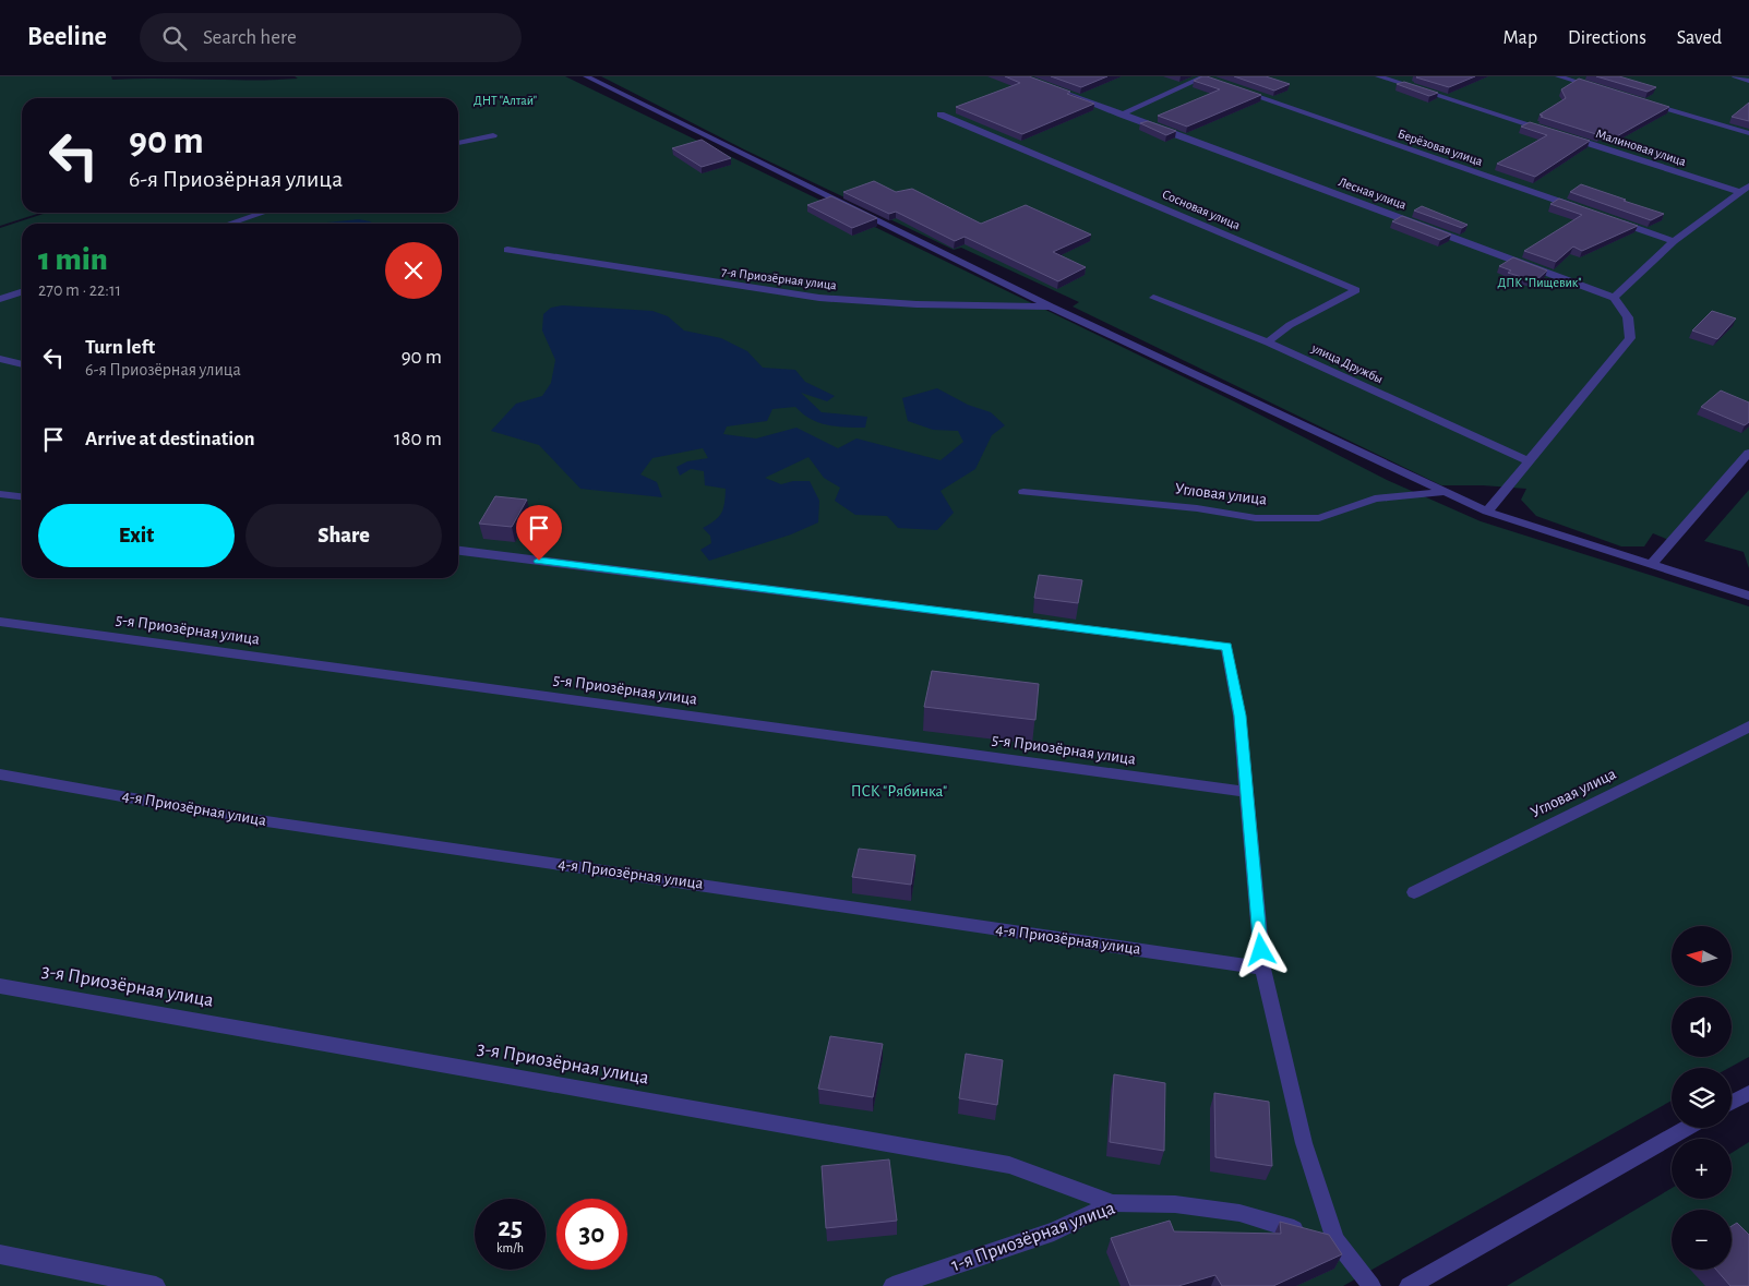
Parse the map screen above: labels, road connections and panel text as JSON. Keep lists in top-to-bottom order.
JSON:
{
  "streets": {
    "street": [
      "Берёзовая улица",
      "Малиновая улица",
      "Лесная улица",
      "Сосновая улица",
      "7-я Приозёрная улица",
      "улица Дружбы",
      "Угловая улица",
      "5-я Приозёрная улица",
      "4-я Приозёрная улица",
      "3-я Приозёрная улица",
      "1-я Приозёрная улица"
    ]
  },
  "crossings": [
    ["Сосновая улица", "улица Дружбы"],
    ["3-я Приозёрная улица", "1-я Приозёрная улица"]
  ],
  "parks": ["ДНТ \"Алтай\"", "ДПК \"Пищевик\"", "ПСК \"Рябинка\""],
  "north": "left",
  "page": {
    "header": "Beeline",
    "search": "Search here",
    "nav": ["Map", "Directions", "Saved"],
    "turn": ["90 m", "6-я Приозёрная улица"],
    "heading": ["1 min", "270 m · 22:11"],
    "list": [
      {
        "name": "Turn left",
        "note": "6-я Приозёрная улица",
        "value": "90 m"
      },
      {
        "name": "Arrive at destination",
        "value": "180 m"
      }
    ],
    "buttons": ["Exit", "Share"],
    "map_buttons": ["+", "−"],
    "speed": "25 km/h",
    "limit": "30"
  }
}
